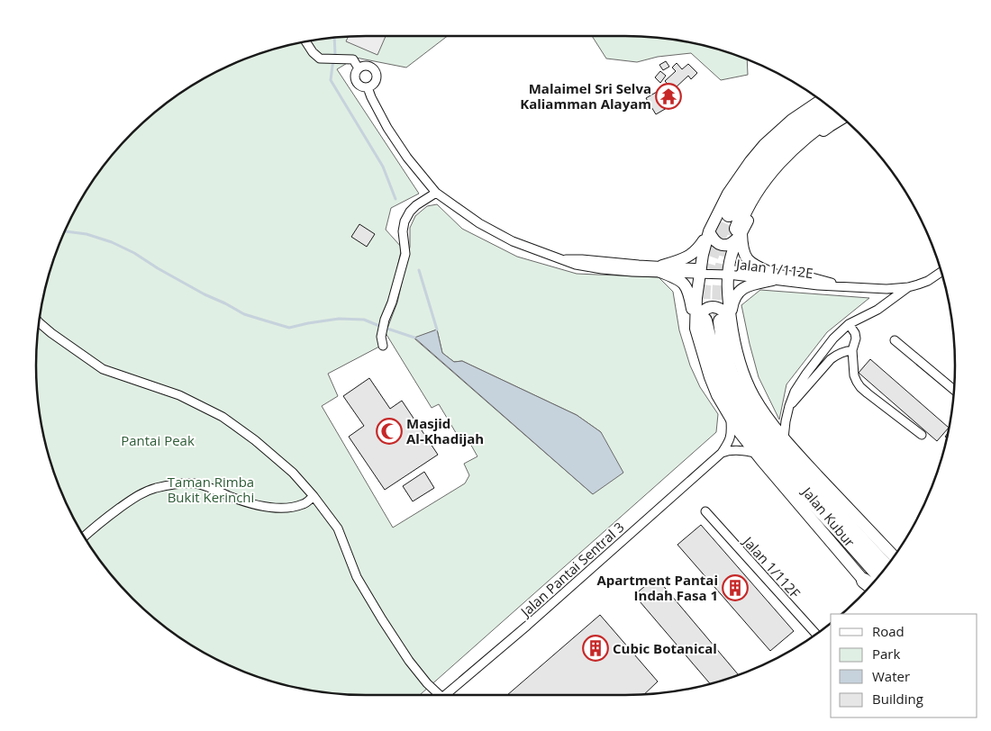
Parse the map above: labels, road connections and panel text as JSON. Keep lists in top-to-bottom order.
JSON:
{
  "streets": {
    "main road": ["Jalan Kubur"],
    "street": ["Jalan 1/112E", "Jalan 1/112F", "Jalan Pantai Sentral 3"]
  },
  "crossings": [
    ["Jalan Kubur", "Jalan Pantai Sentral 3"]
  ],
  "parks": ["Pantai Peak", "Taman Rimba Bukit Kerinchi"],
  "places": {
    "temple": ["Malaimel Sri Selva Kaliamman Alayam"],
    "mosque": ["Masjid Al-Khadijah"],
    "building": ["Apartment Pantai Indah Fasa 1", "Cubic Botanical"]
  },
  "legend": [
    "Road",
    "Park",
    "Water",
    "Building"
  ]
}
